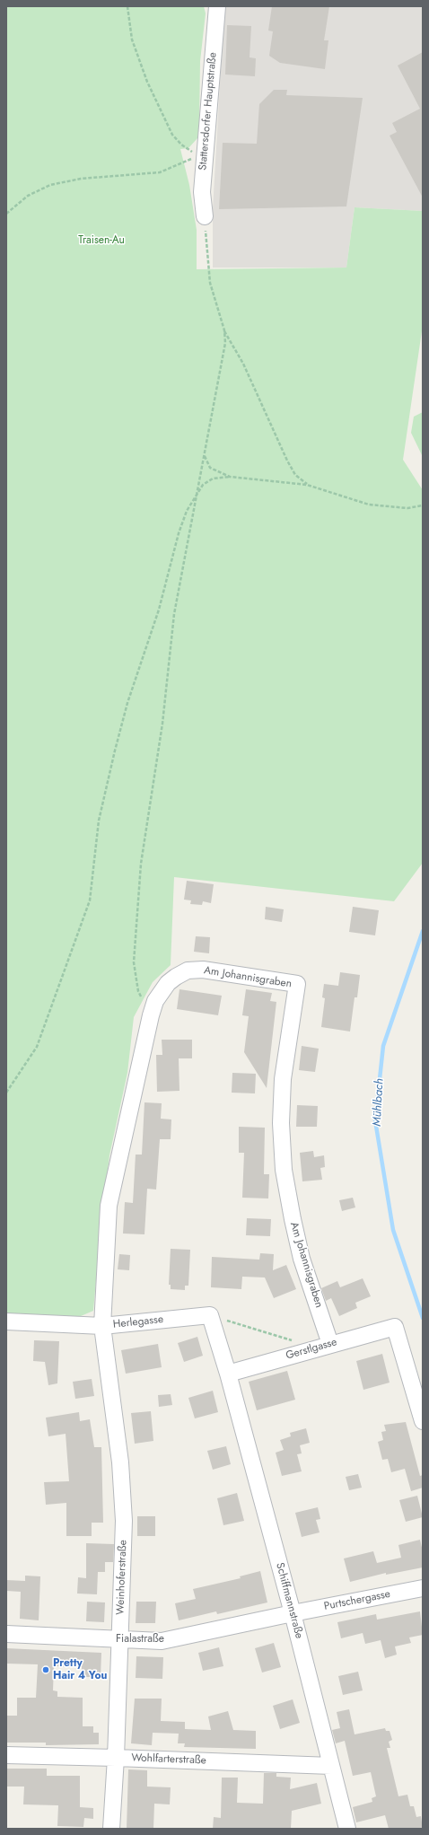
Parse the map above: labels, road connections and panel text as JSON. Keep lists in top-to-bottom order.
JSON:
{
  "streets": {
    "street": [
      "Stattersdorfer Hauptstraße",
      "Am Johannisgraben",
      "Herlegasse",
      "Gerstlgasse",
      "Weinhoferstraße",
      "Schiffmannstraße",
      "Purtschergasse",
      "Fialastraße",
      "Wohlfarterstraße"
    ]
  },
  "crossings": [
    ["Am Johannisgraben", "Herlegasse"],
    ["Am Johannisgraben", "Gerstlgasse"],
    ["Am Johannisgraben", "Weinhoferstraße"],
    ["Herlegasse", "Weinhoferstraße"],
    ["Gerstlgasse", "Schiffmannstraße"],
    ["Weinhoferstraße", "Fialastraße"],
    ["Weinhoferstraße", "Wohlfarterstraße"],
    ["Schiffmannstraße", "Purtschergasse"],
    ["Schiffmannstraße", "Fialastraße"],
    ["Schiffmannstraße", "Wohlfarterstraße"],
    ["Purtschergasse", "Fialastraße"]
  ],
  "water": ["Mühlbach"],
  "parks": ["Traisen-Au"],
  "places": ["Pretty Hair 4 You"]
}
